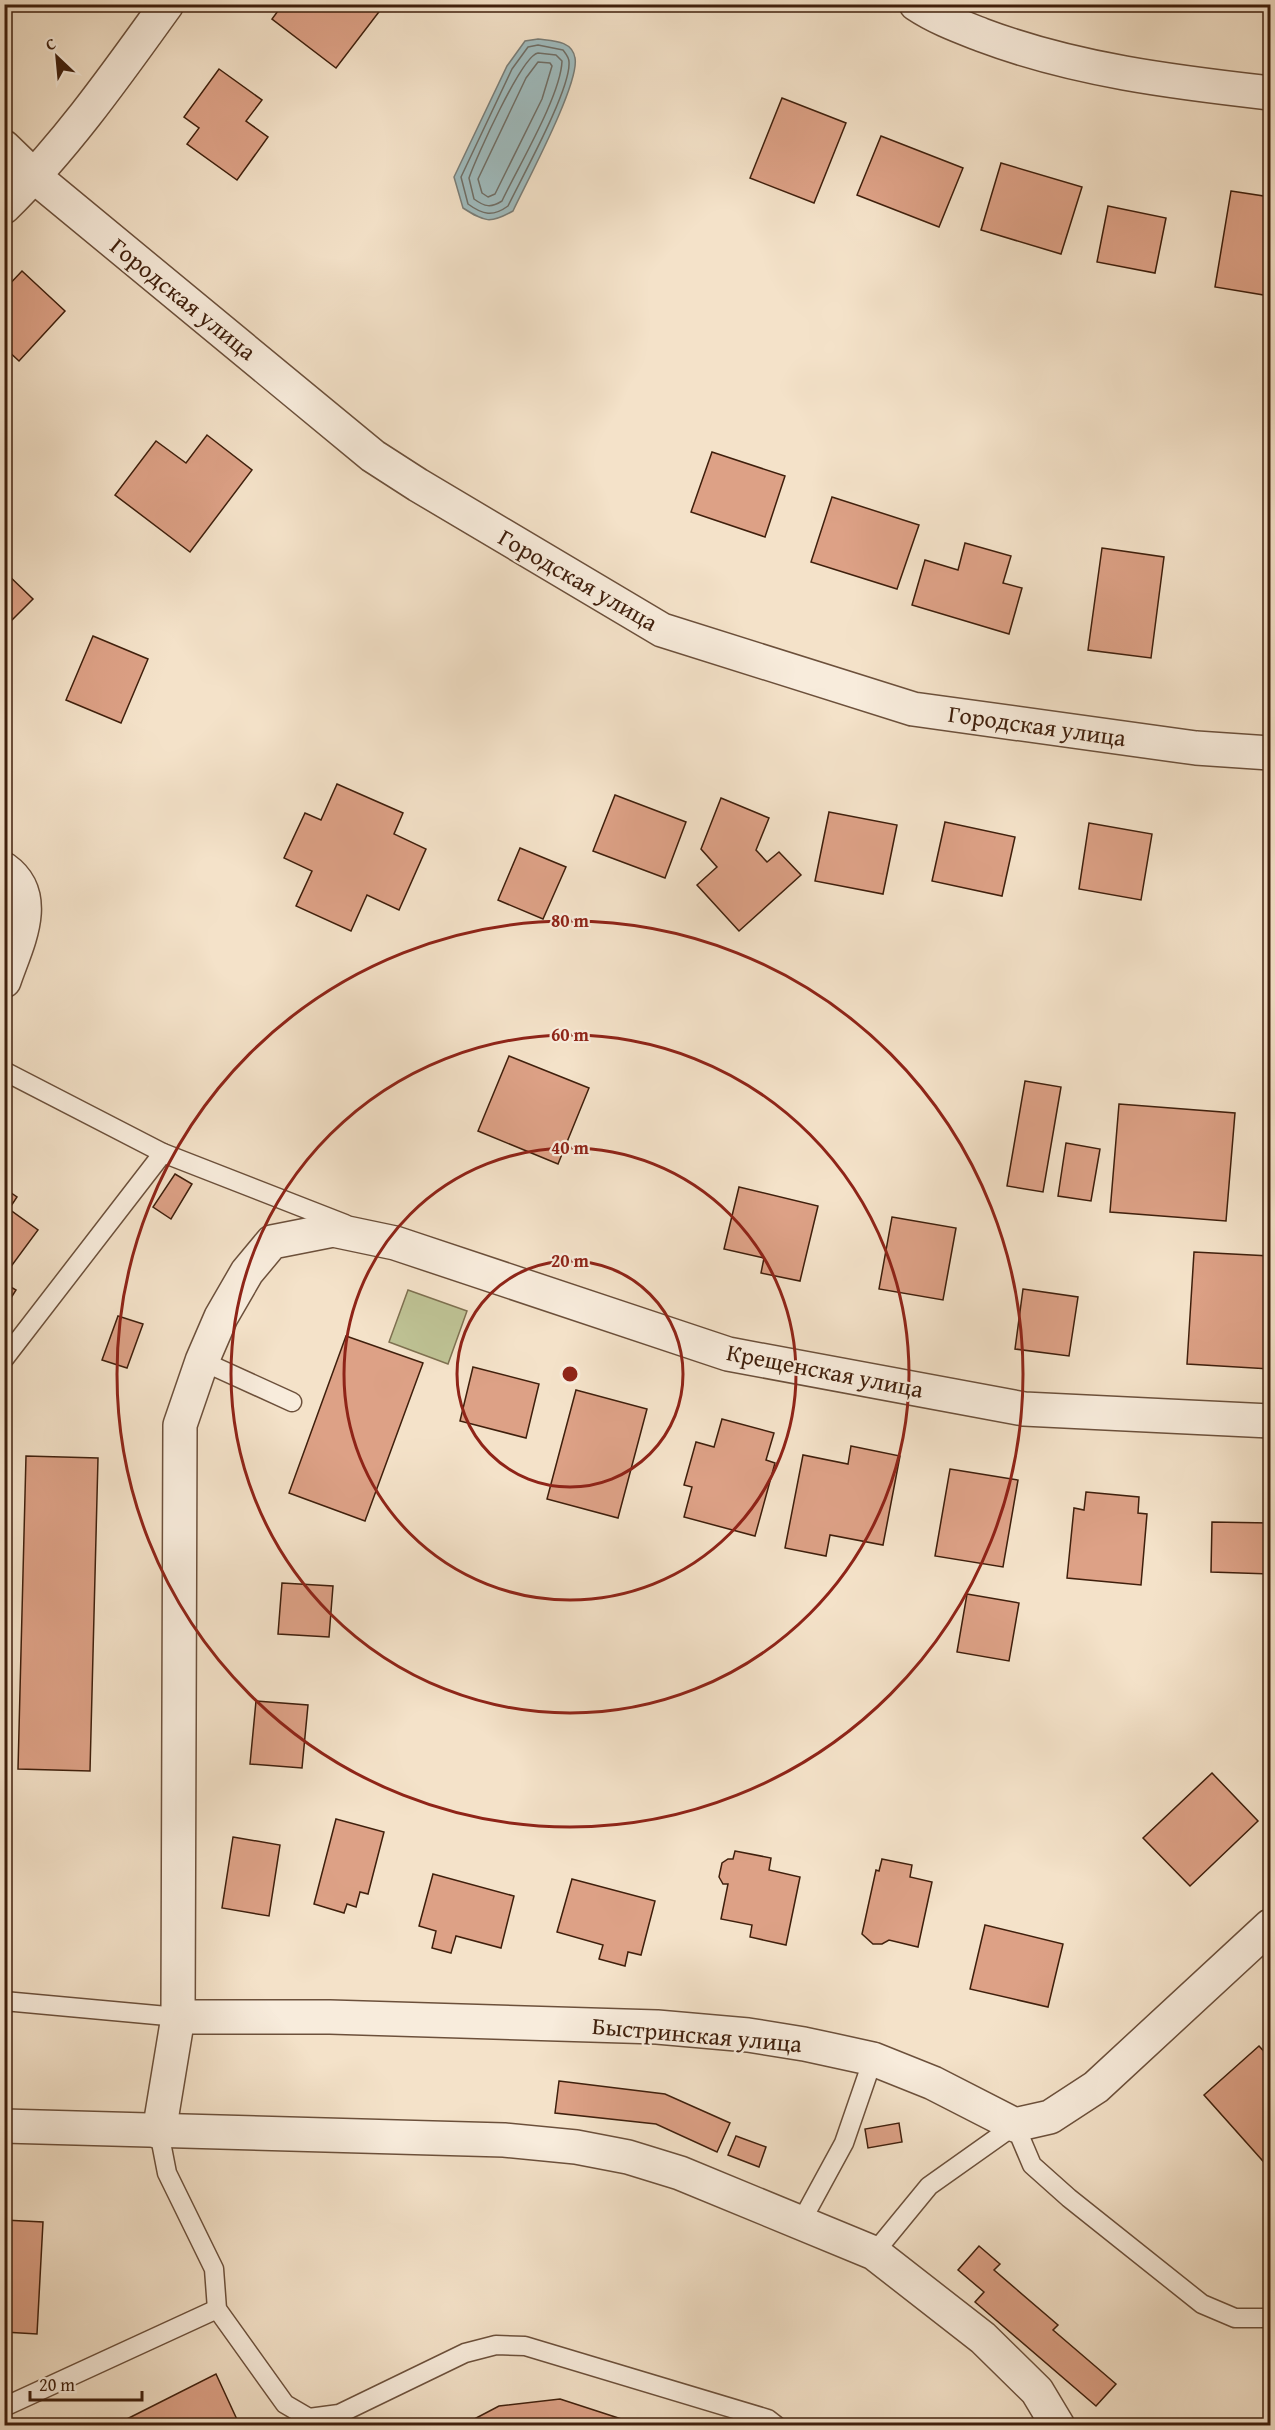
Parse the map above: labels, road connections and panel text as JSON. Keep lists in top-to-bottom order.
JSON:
{
  "streets": {
    "street": ["Городская улица", "Крещенская улица", "Быстринская улица"]
  },
  "crossings": [
    ["Крещенская улица", "Быстринская улица"]
  ],
  "scale_bar": "20 m",
  "north": "top left",
  "rings": [
    "80 m",
    "60 m",
    "40 m",
    "20 m"
  ]
}
